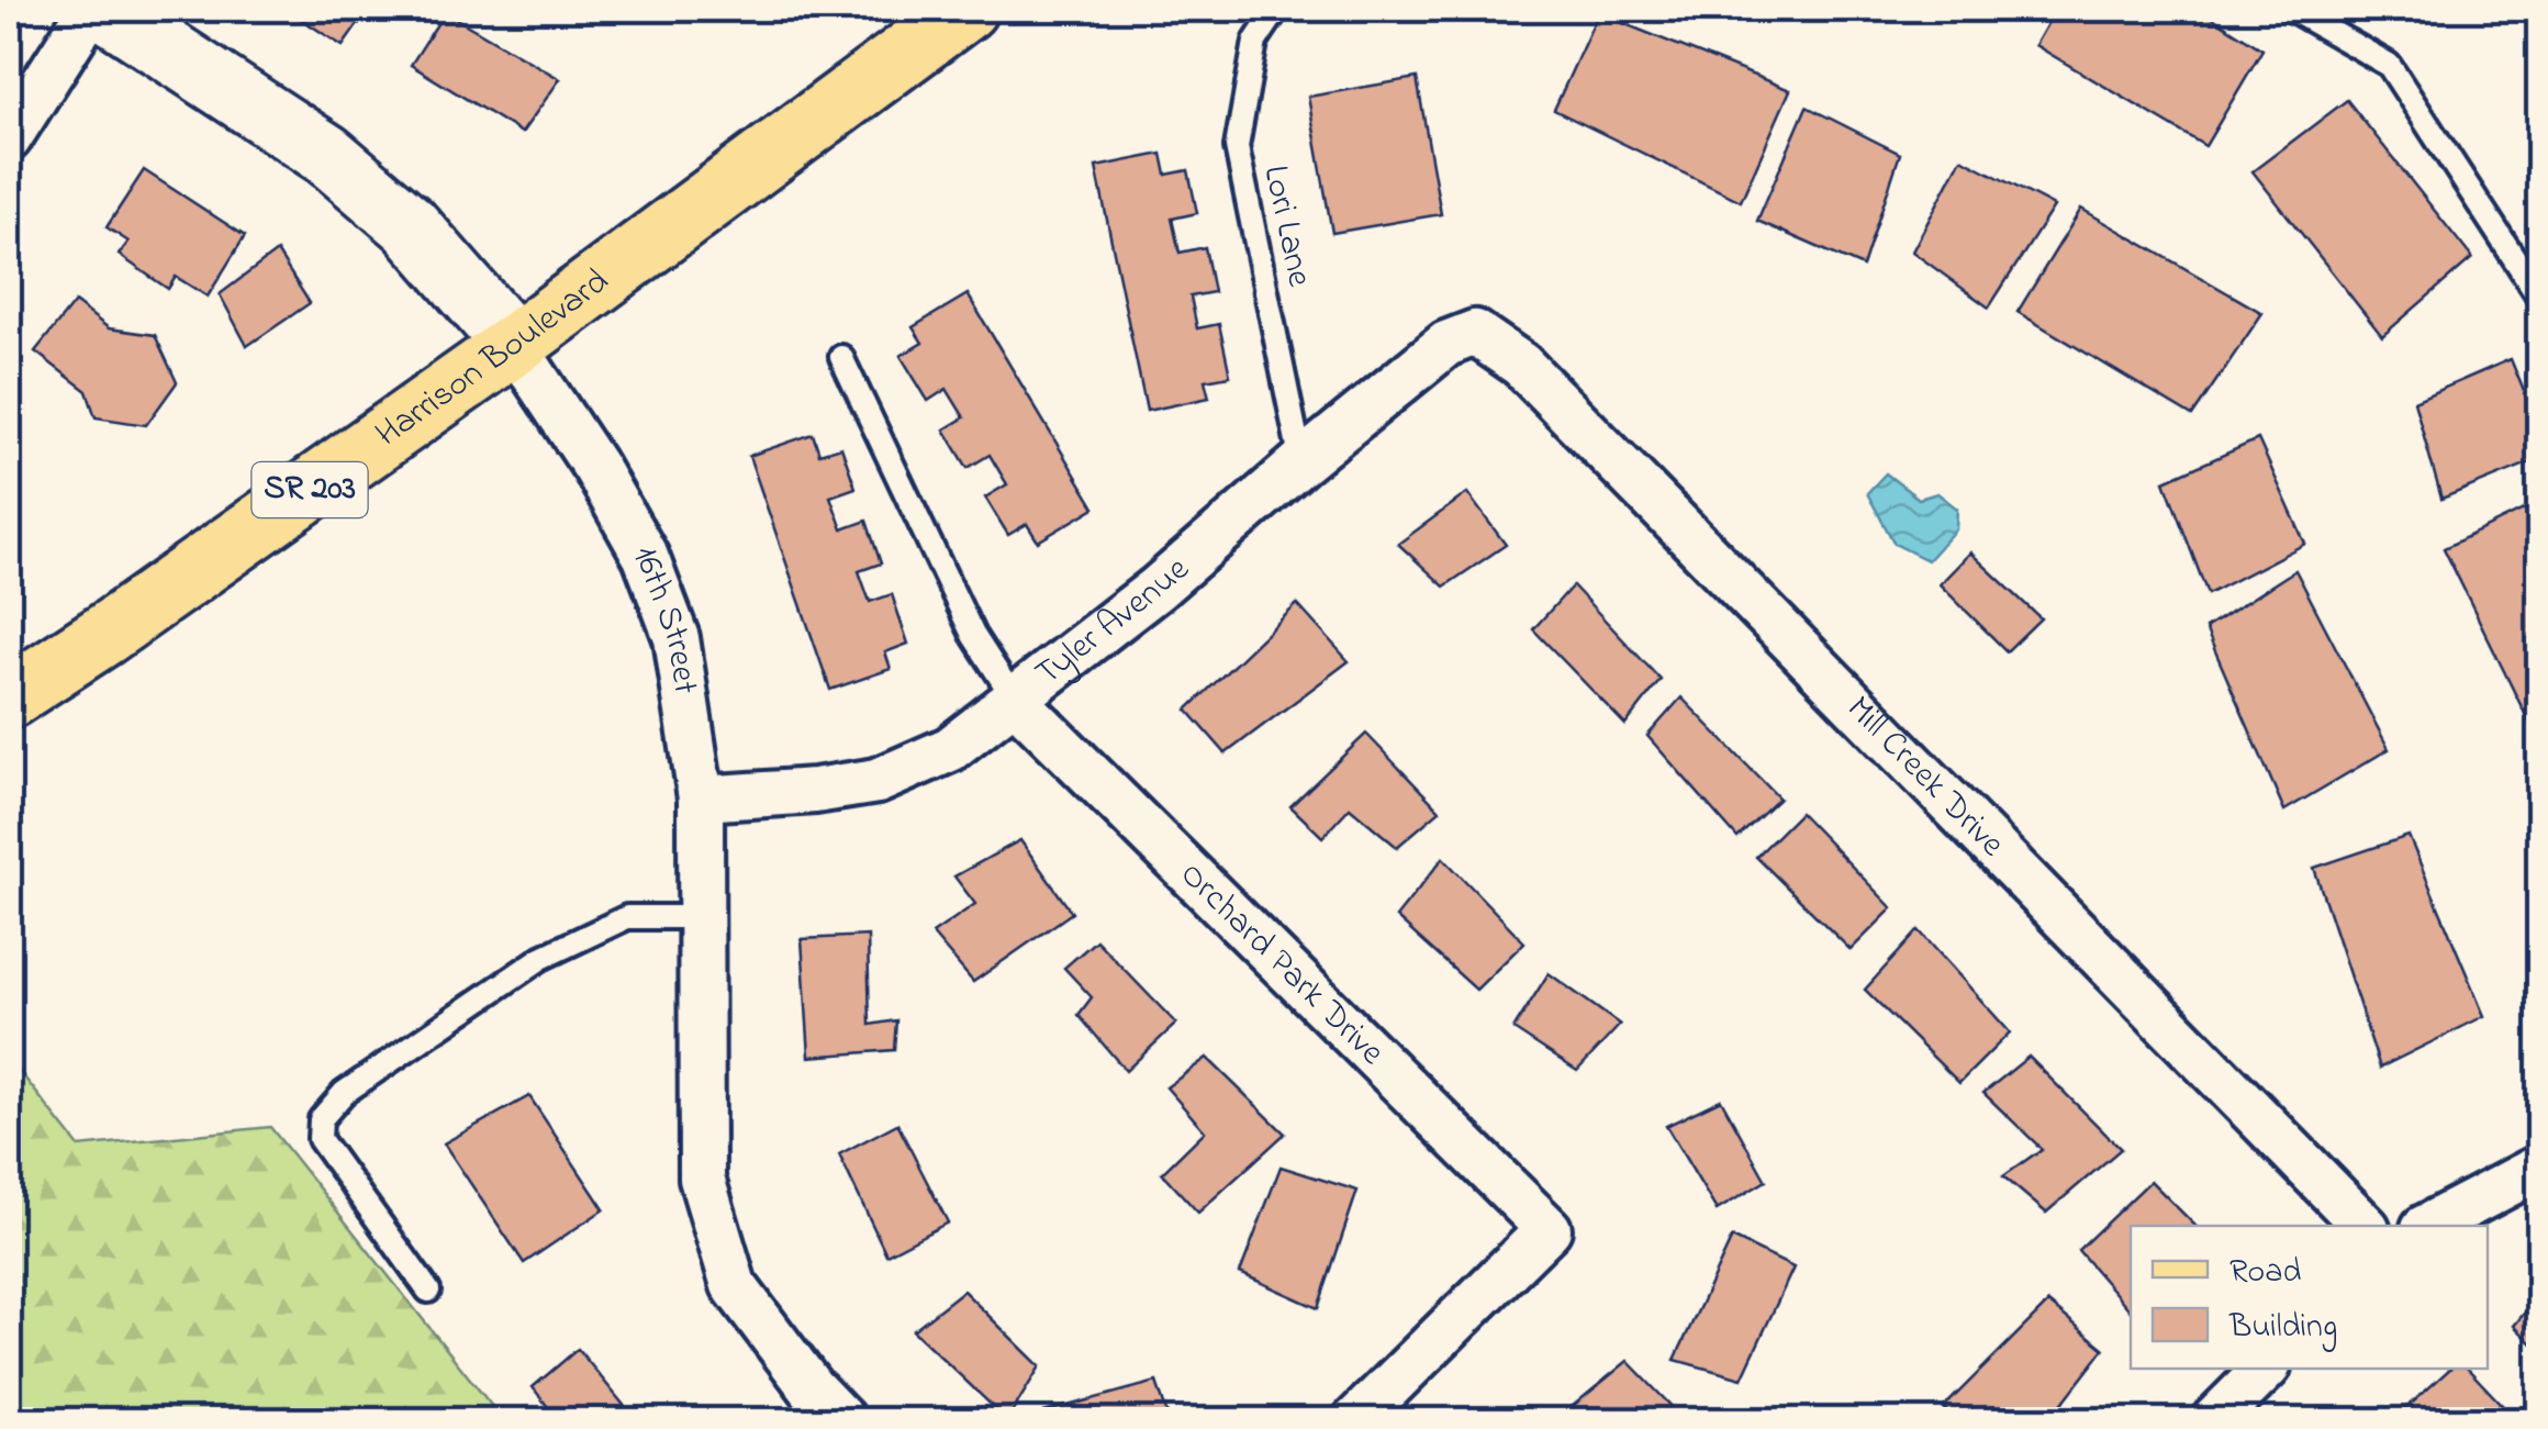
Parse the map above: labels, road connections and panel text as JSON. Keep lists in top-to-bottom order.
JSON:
{
  "streets": {
    "main road": ["Harrison Boulevard", "SR 203"],
    "street": [
      "16th Street",
      "Tyler Avenue",
      "Mill Creek Drive",
      "Orchard Park Drive"
    ],
    "lane": ["Lori Lane"]
  },
  "crossings": [
    ["Lori Lane", "Tyler Avenue"],
    ["Harrison Boulevard", "16th Street"],
    ["16th Street", "Tyler Avenue"],
    ["Tyler Avenue", "Mill Creek Drive"],
    ["Tyler Avenue", "Orchard Park Drive"]
  ],
  "legend": ["Road", "Building"]
}
